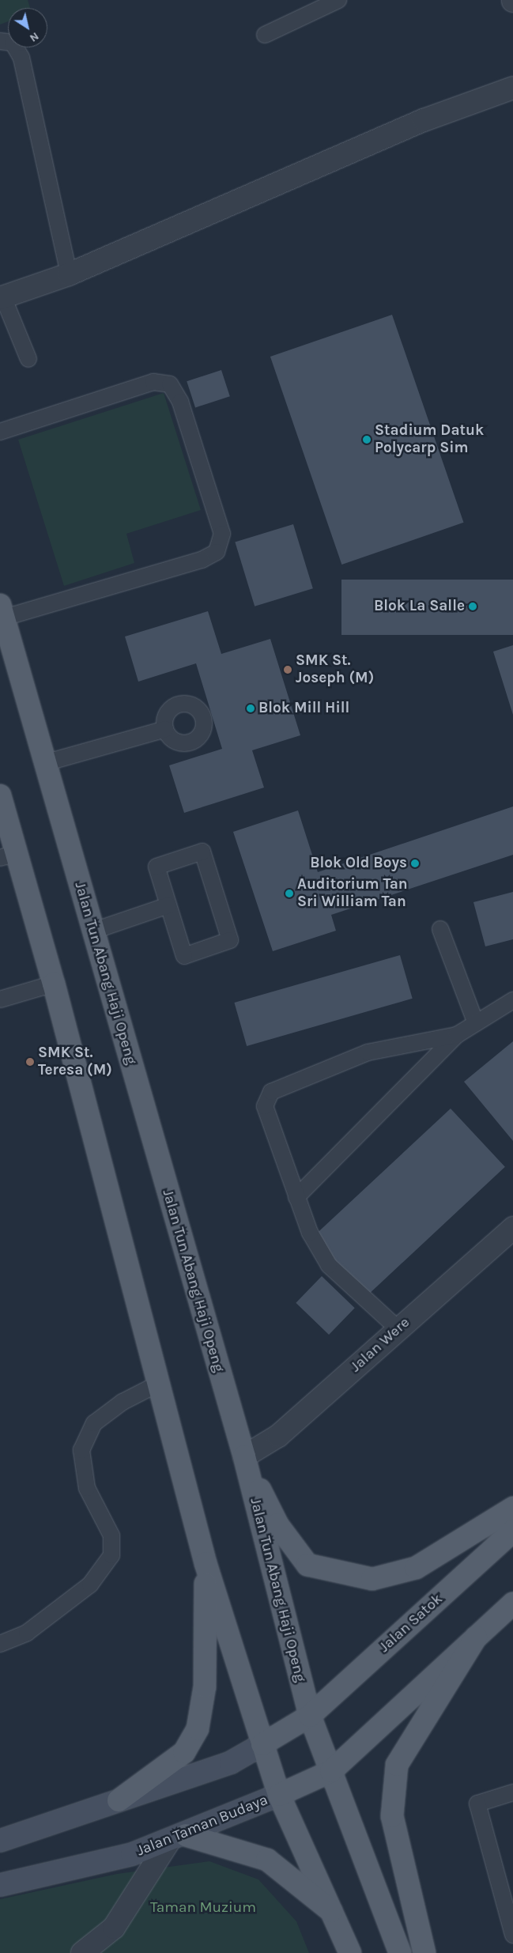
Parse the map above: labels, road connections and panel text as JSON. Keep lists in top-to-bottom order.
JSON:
{
  "streets": {
    "main road": ["Jalan Tun Abang Haji Openg", "Jalan Satok", "Jalan Taman Budaya"],
    "street": ["Jalan Were"]
  },
  "crossings": [
    ["Jalan Tun Abang Haji Openg", "Jalan Were"],
    ["Jalan Tun Abang Haji Openg", "Jalan Satok"],
    ["Jalan Tun Abang Haji Openg", "Jalan Taman Budaya"]
  ],
  "parks": ["Taman Muzium"],
  "places": [
    "Stadium Datuk Polycarp Sim",
    "Blok La Salle",
    "SMK St. Joseph (M)",
    "Blok Mill Hill",
    "Blok Old Boys",
    "Auditorium Tan Sri William Tan",
    "SMK St. Teresa (M)"
  ],
  "north": "bottom right"
}
